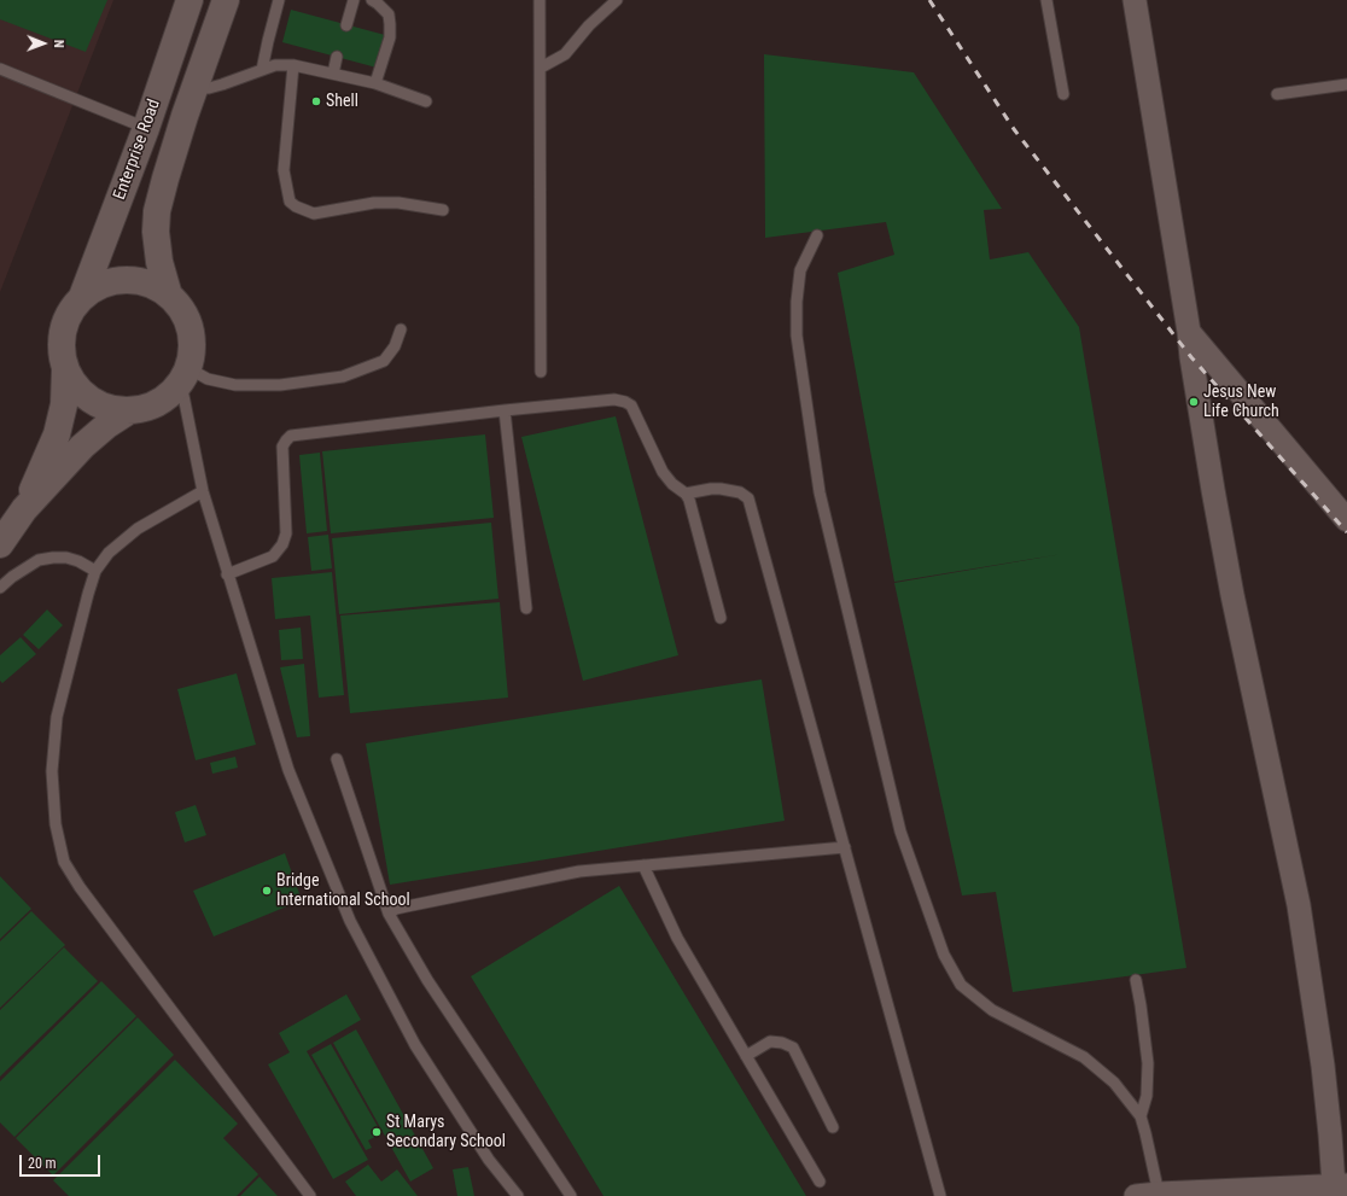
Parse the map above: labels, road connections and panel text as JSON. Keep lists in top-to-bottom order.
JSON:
{
  "streets": {
    "main road": ["Enterprise Road"]
  },
  "places": [
    "Shell",
    "Jesus New Life Church",
    "Bridge International School",
    "St Marys Secondary School"
  ],
  "scale_bar": "20 m",
  "north": "right"
}
